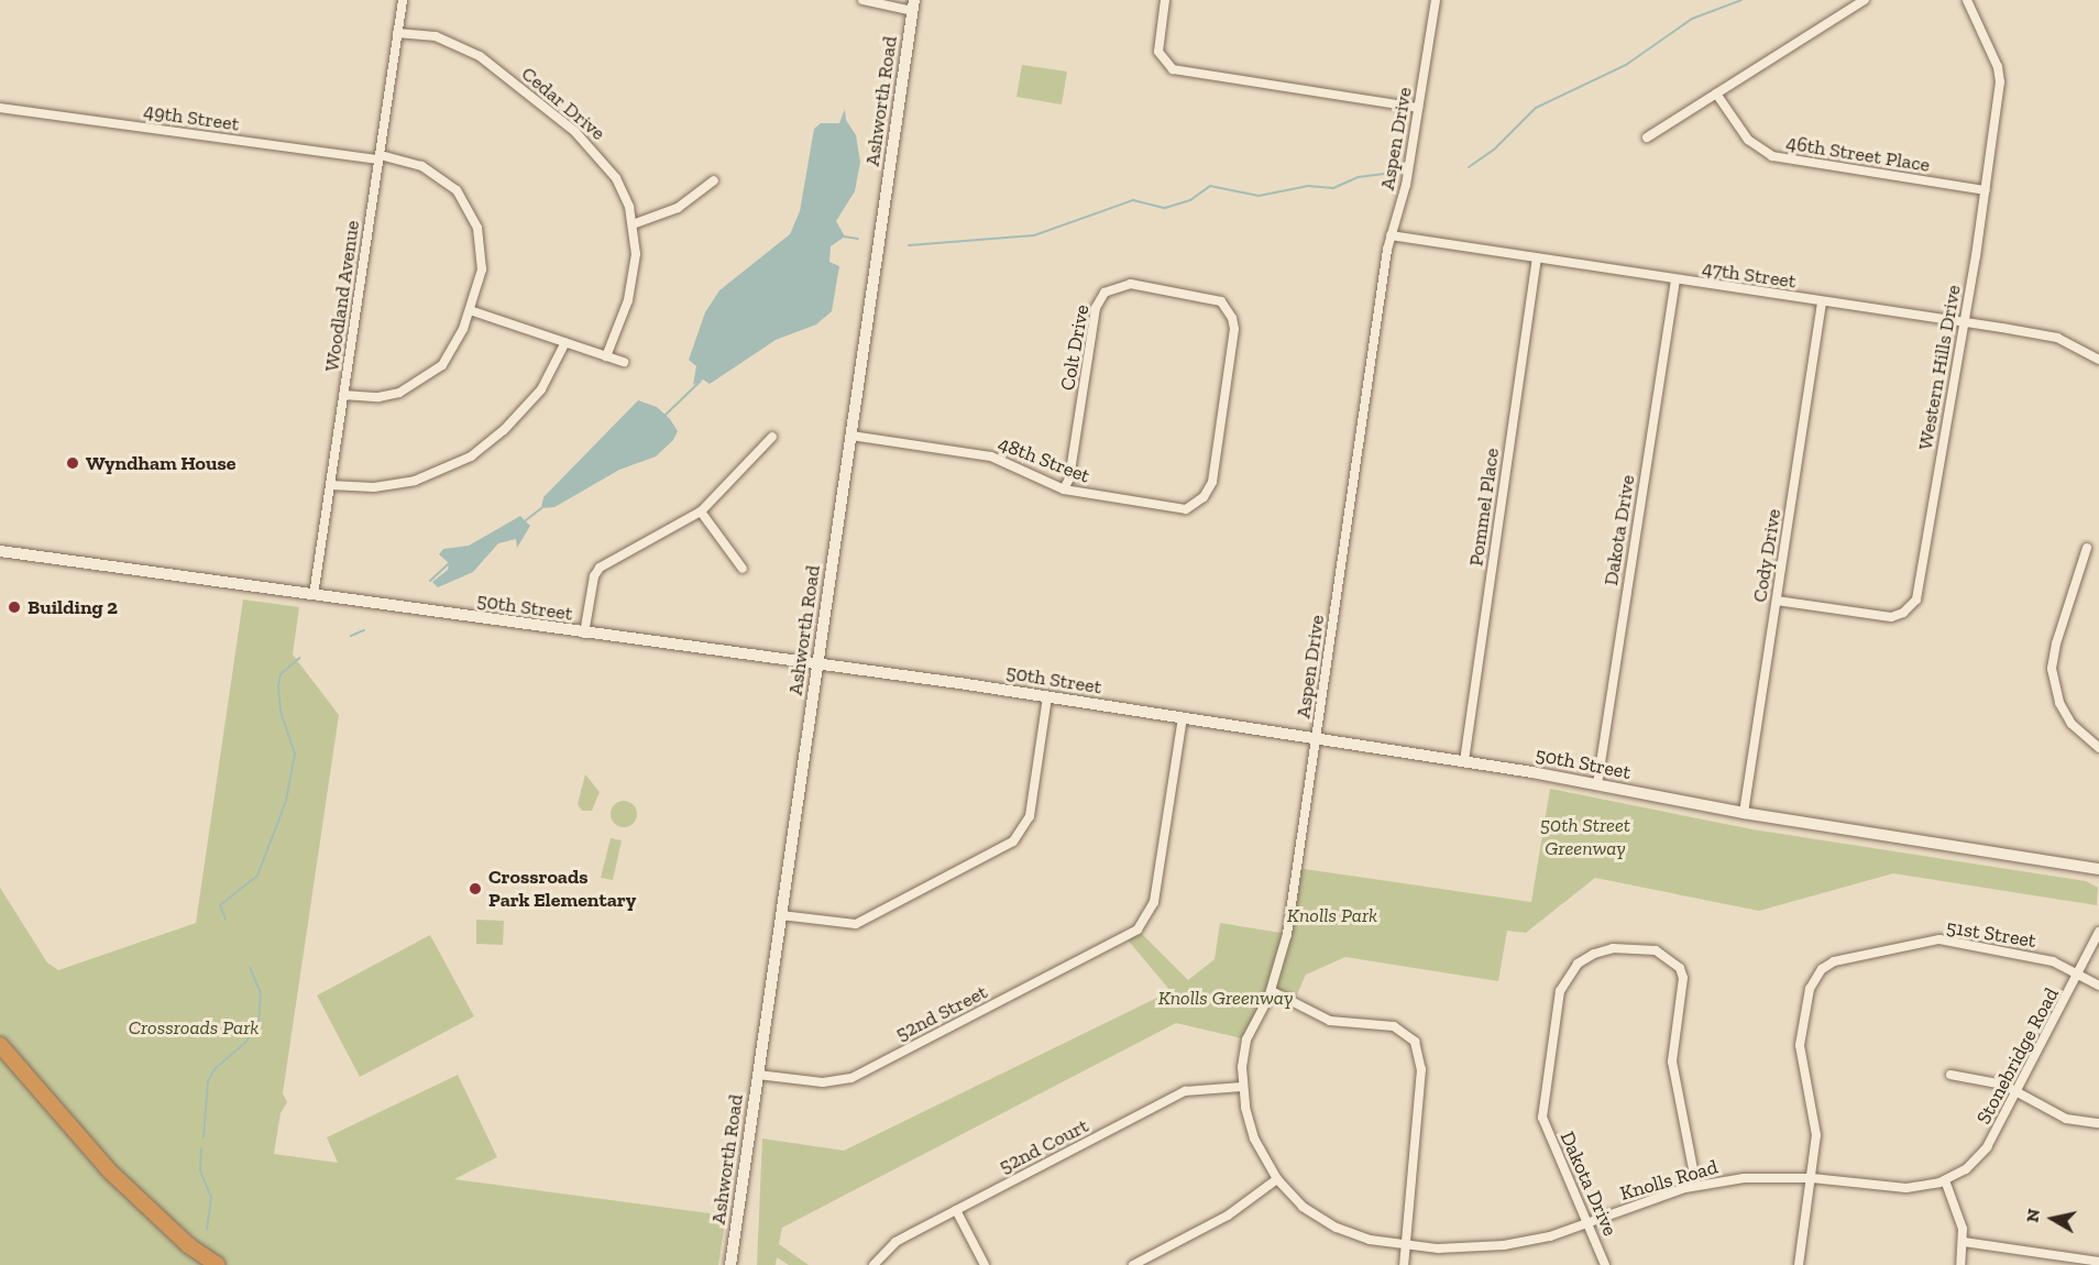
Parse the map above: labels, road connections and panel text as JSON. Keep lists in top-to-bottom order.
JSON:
{
  "streets": {
    "main road": ["Ashworth Road", "50th Street"],
    "street": [
      "Cedar Drive",
      "49th Street",
      "Aspen Drive",
      "46th Street Place",
      "47th Street",
      "Woodland Avenue",
      "Colt Drive",
      "Western Hills Drive",
      "48th Street",
      "Pommel Place",
      "Dakota Drive",
      "Cody Drive",
      "51st Street",
      "52nd Street",
      "Stonebridge Road",
      "52nd Court",
      "Knolls Road"
    ]
  },
  "crossings": [
    ["Ashworth Road", "48th Street"],
    ["Ashworth Road", "50th Street"],
    ["Ashworth Road", "52nd Street"],
    ["Cedar Drive", "Woodland Avenue"],
    ["49th Street", "Woodland Avenue"],
    ["Aspen Drive", "47th Street"],
    ["Aspen Drive", "50th Street"],
    ["Aspen Drive", "52nd Court"],
    ["Aspen Drive", "Knolls Road"],
    ["46th Street Place", "Western Hills Drive"],
    ["47th Street", "Western Hills Drive"],
    ["47th Street", "Pommel Place"],
    ["47th Street", "Dakota Drive"],
    ["47th Street", "Cody Drive"],
    ["Woodland Avenue", "50th Street"],
    ["Colt Drive", "48th Street"],
    ["Western Hills Drive", "Cody Drive"],
    ["Pommel Place", "50th Street"],
    ["Dakota Drive", "50th Street"],
    ["Dakota Drive", "Knolls Road"],
    ["Cody Drive", "50th Street"],
    ["50th Street", "52nd Street"],
    ["51st Street", "Stonebridge Road"],
    ["51st Street", "Knolls Road"],
    ["Stonebridge Road", "Knolls Road"]
  ],
  "parks": [
    "50th Street Greenway",
    "Knolls Park",
    "Knolls Greenway",
    "Crossroads Park"
  ],
  "places": ["Wyndham House", "Building 2", "Crossroads Park Elementary"],
  "north": "left"
}
